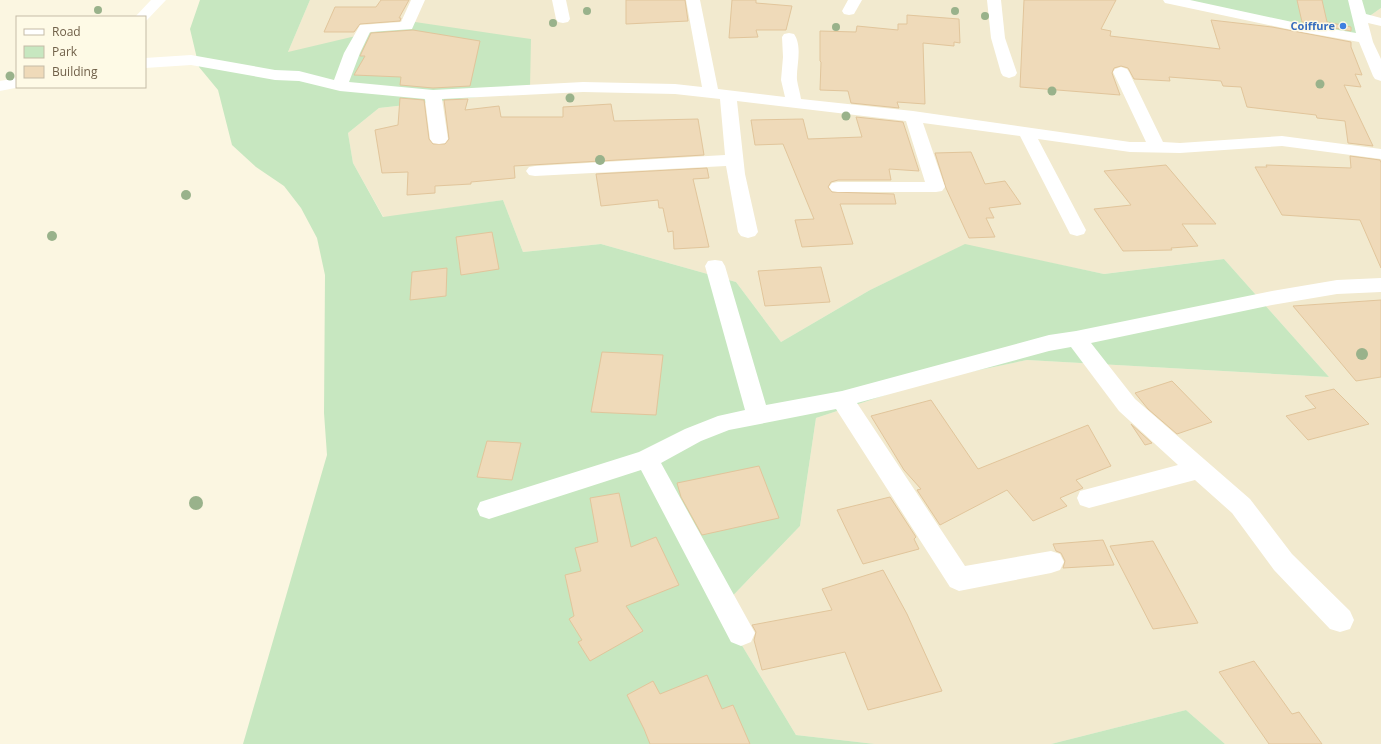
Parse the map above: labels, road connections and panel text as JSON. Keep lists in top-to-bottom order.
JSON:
{
  "places": ["Coiffure"],
  "legend": ["Road", "Park", "Building"]
}
